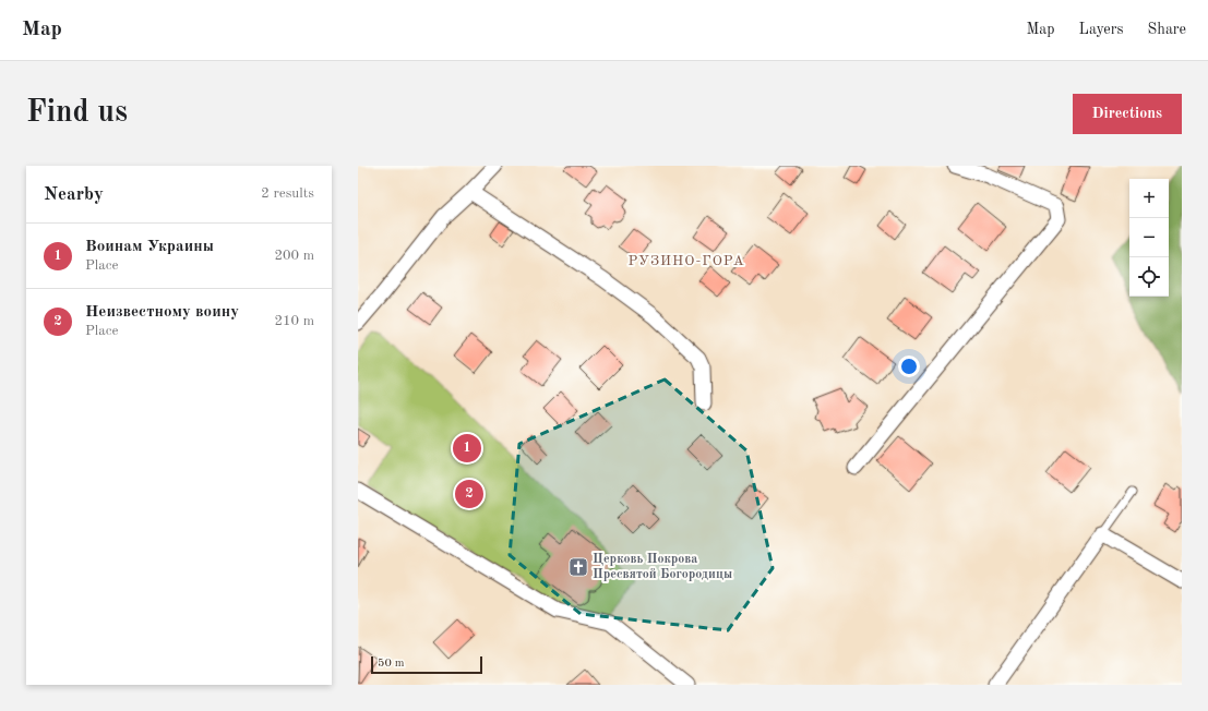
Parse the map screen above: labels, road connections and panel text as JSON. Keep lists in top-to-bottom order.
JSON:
{
  "districts": ["РУЗИНО-ГОРА"],
  "places": {
    "church": ["Церковь Покрова Пресвятой Богородицы"]
  },
  "scale_bar": "50 m",
  "page": {
    "header": "Map",
    "nav": ["Map", "Layers", "Share"],
    "buttons": "Directions",
    "title": "Find us",
    "heading": ["Nearby", "2 results"],
    "map_buttons": ["+", "−"],
    "list": [
      {
        "mark": "1",
        "name": "Воинам Украины",
        "note": "Place",
        "value": "200 m"
      },
      {
        "mark": "2",
        "name": "Неизвестному воину",
        "note": "Place",
        "value": "210 m"
      }
    ],
    "pins": ["1", "2"],
    "scale": "50 m"
  }
}
